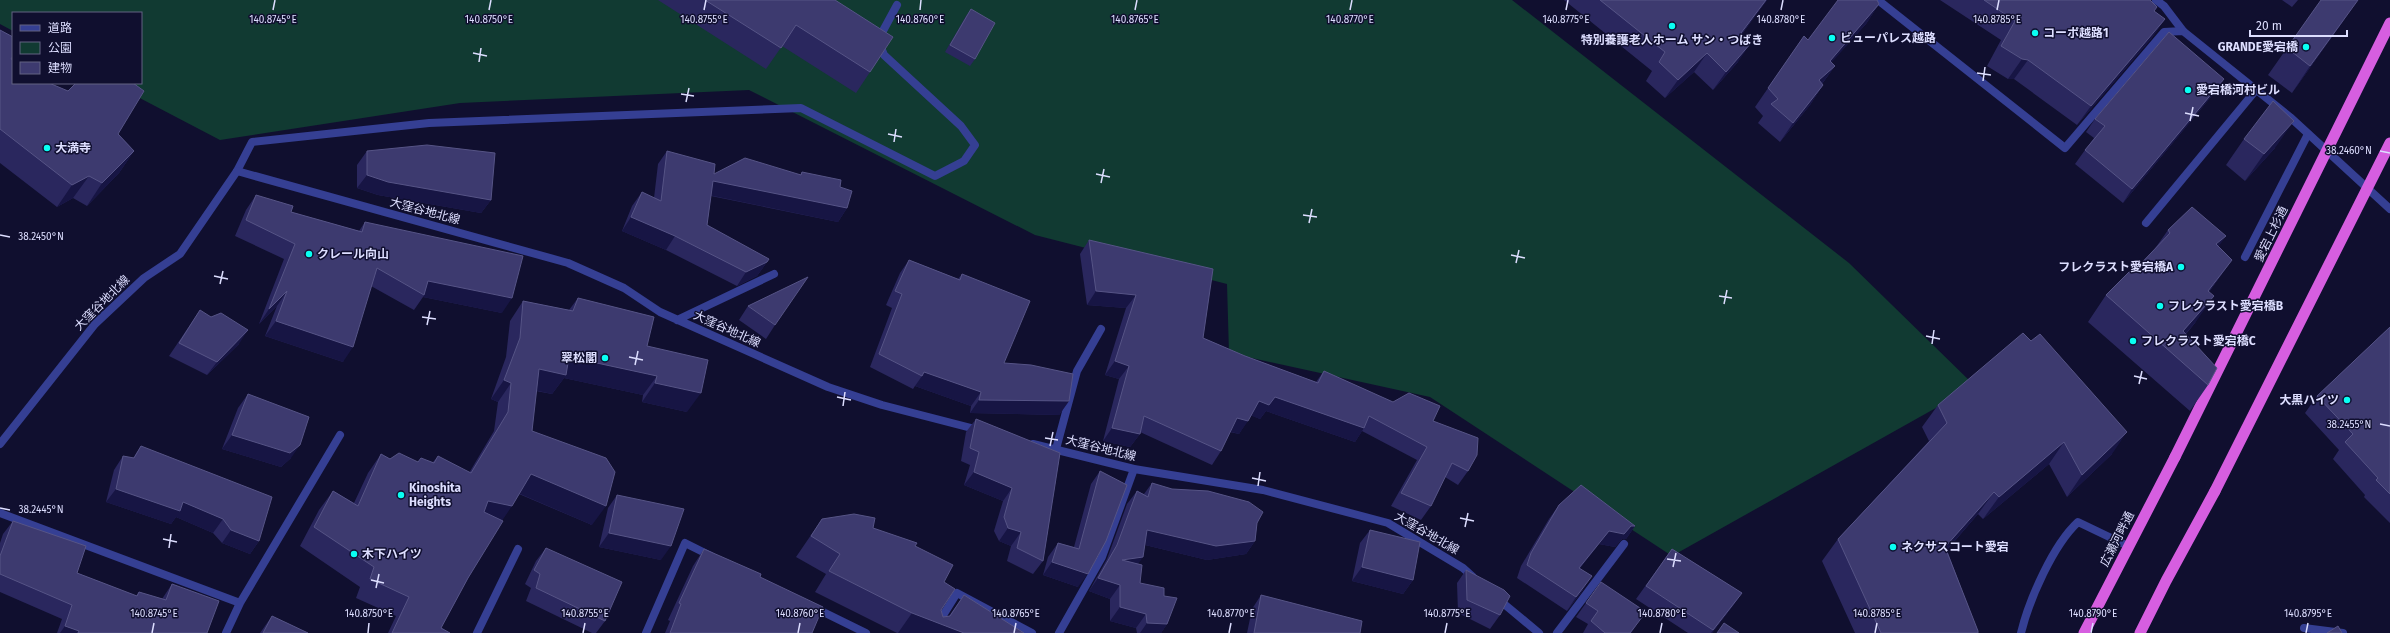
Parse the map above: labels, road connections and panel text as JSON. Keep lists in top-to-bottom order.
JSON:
{
  "streets": {
    "highway": ["愛宕上杉通", "広瀬河畔通"],
    "street": ["大窪谷地北線"]
  },
  "crossings": [
    ["愛宕上杉通", "広瀬河畔通"]
  ],
  "places": [
    "特別養護老人ホーム サン・つばき",
    "コーポ越路1",
    "ビューパレス越路",
    "GRANDE愛宕橋",
    "愛宕橋河村ビル",
    "大満寺",
    "クレール向山",
    "フレクラスト愛宕橋A",
    "フレクラスト愛宕橋B",
    "フレクラスト愛宕橋C",
    "翠松閣",
    "大黒ハイツ",
    "Kinoshita Heights",
    "ネクサスコート愛宕",
    "木下ハイツ"
  ],
  "legend": ["道路", "公園", "建物"],
  "scale_bar": "20 m",
  "coordinates": [
    "140.8745°E",
    "140.8750°E",
    "140.8755°E",
    "140.8760°E",
    "140.8765°E",
    "140.8770°E",
    "140.8775°E",
    "140.8780°E",
    "140.8785°E",
    "38.2460°N",
    "38.2450°N",
    "38.2455°N",
    "38.2445°N",
    "140.8790°E",
    "140.8795°E"
  ]
}
